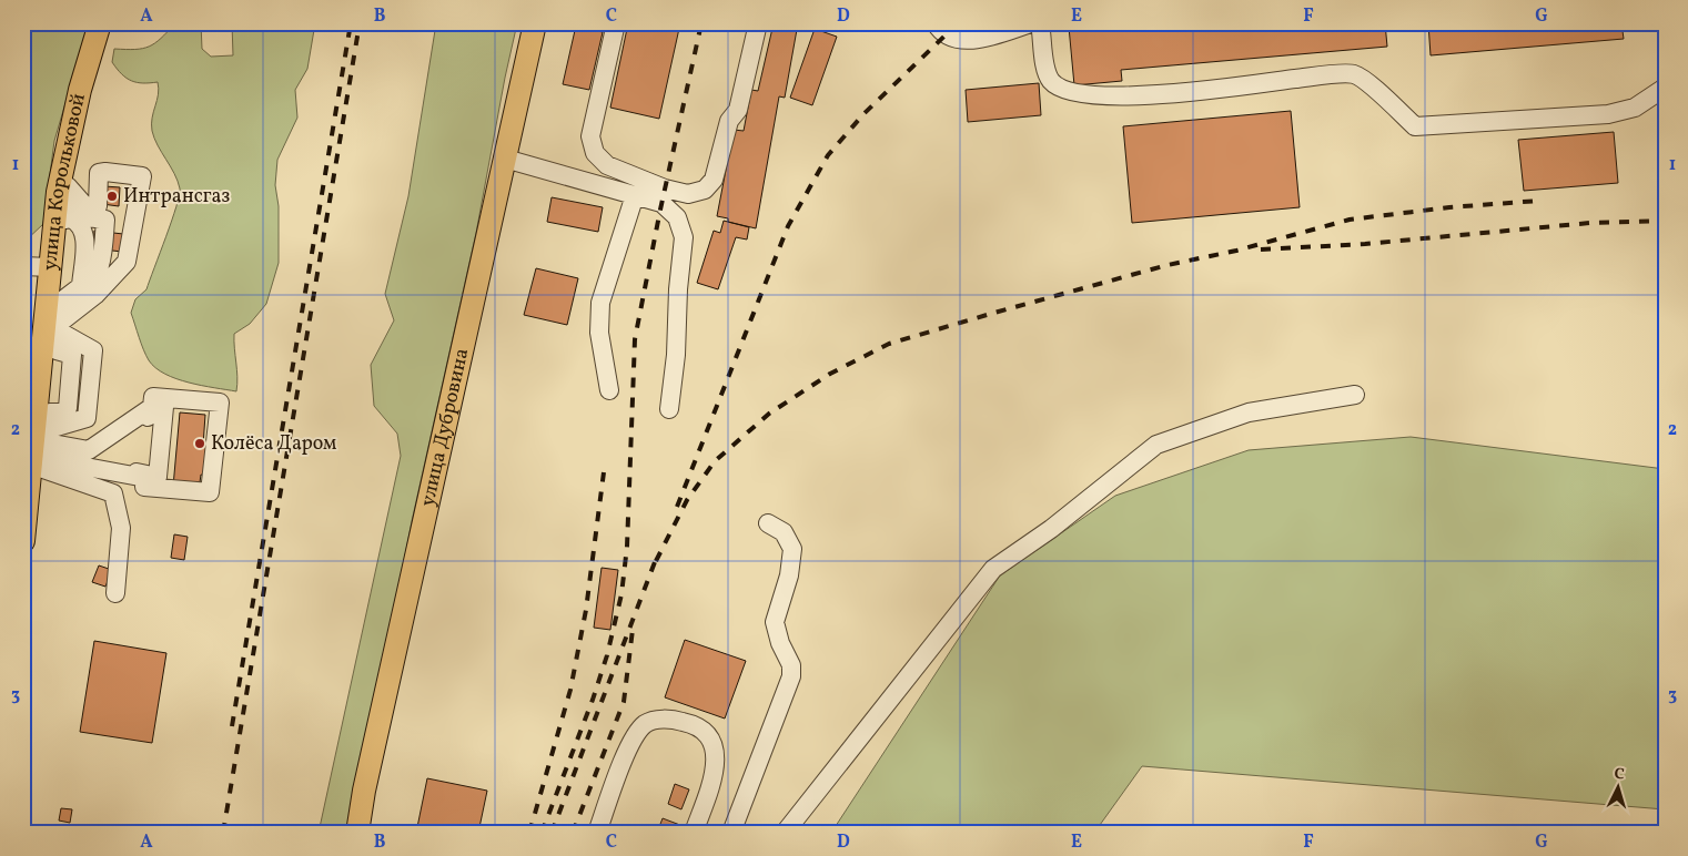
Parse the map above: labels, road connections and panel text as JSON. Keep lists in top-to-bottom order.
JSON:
{
  "streets": {
    "main road": ["улица Корольковой", "улица Дубровина"]
  },
  "places": ["Интрансгаз", "Колёса Даром"],
  "north": "top",
  "grid": {
    "columns": [
      "A",
      "B",
      "C",
      "D",
      "E",
      "F",
      "G"
    ],
    "rows": ["1", "2", "3"]
  }
}
